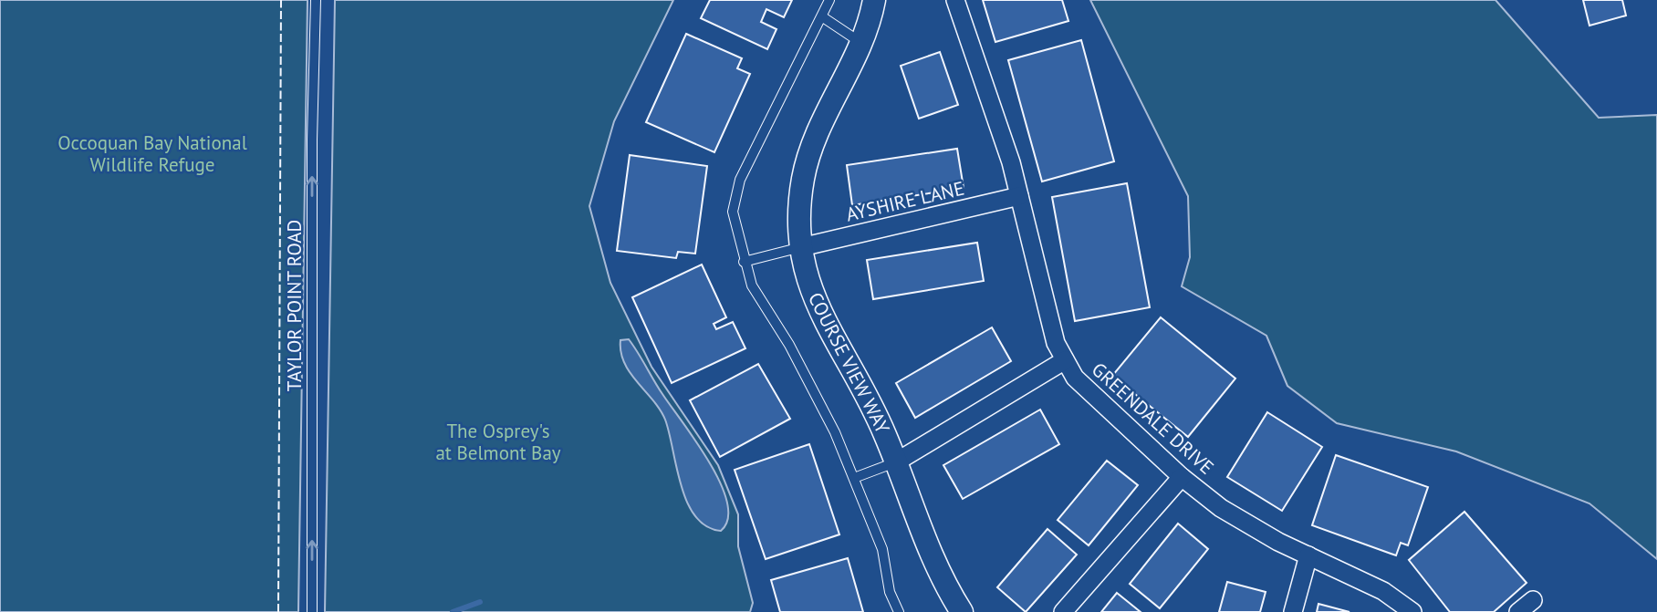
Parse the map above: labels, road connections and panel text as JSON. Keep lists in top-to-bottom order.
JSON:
{
  "streets": {
    "street": ["AYSHIRE LANE", "COURSE VIEW WAY", "GREENDALE DRIVE"],
    "lane": ["TAYLOR POINT ROAD"]
  },
  "crossings": [
    ["AYSHIRE LANE", "COURSE VIEW WAY"],
    ["AYSHIRE LANE", "GREENDALE DRIVE"]
  ],
  "one_way": ["TAYLOR POINT ROAD"],
  "parks": ["Occoquan Bay National Wildlife Refuge", "The Osprey's at Belmont Bay"]
}
